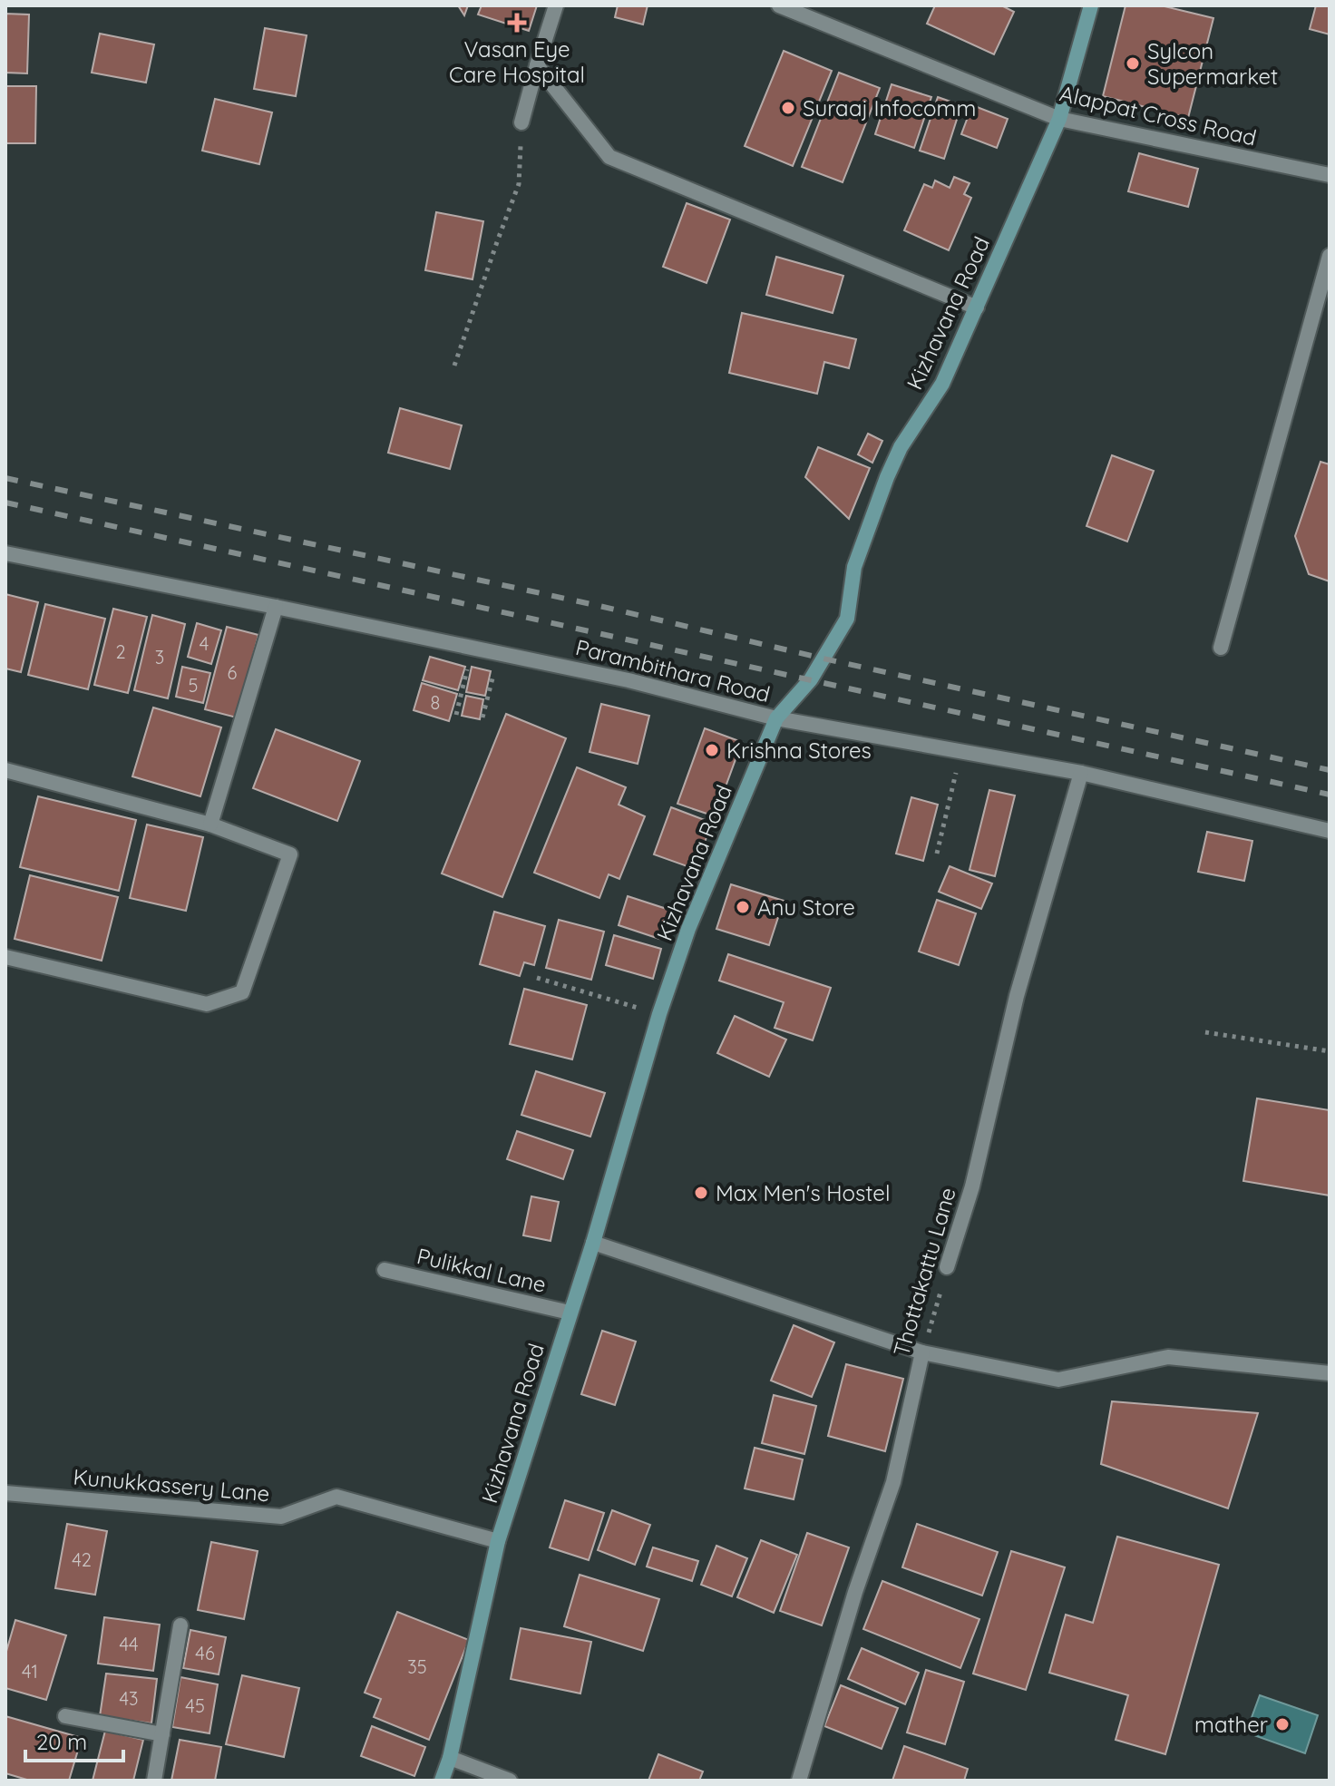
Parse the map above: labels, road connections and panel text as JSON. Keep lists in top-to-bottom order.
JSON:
{
  "streets": {
    "street": [
      "Alappat Cross Road",
      "Kizhavana Road",
      "Parambithara Road",
      "Pulikkal Lane",
      "Thottakattu Lane",
      "Kunukkassery Lane"
    ]
  },
  "crossings": [
    ["Alappat Cross Road", "Kizhavana Road"],
    ["Kizhavana Road", "Parambithara Road"],
    ["Kizhavana Road", "Pulikkal Lane"],
    ["Kizhavana Road", "Kunukkassery Lane"],
    ["Parambithara Road", "Thottakattu Lane"]
  ],
  "places": {
    "health": ["Vasan Eye Care Hospital"],
    "other": [
      "Sylcon Supermarket",
      "Suraaj Infocomm",
      "Krishna Stores",
      "Anu Store",
      "Max Men's Hostel",
      "mather"
    ]
  },
  "house_numbers": [
    "4",
    "2",
    "3",
    "6",
    "5",
    "8",
    "42",
    "44",
    "46",
    "35",
    "41",
    "43",
    "45"
  ],
  "scale_bar": "20 m"
}
